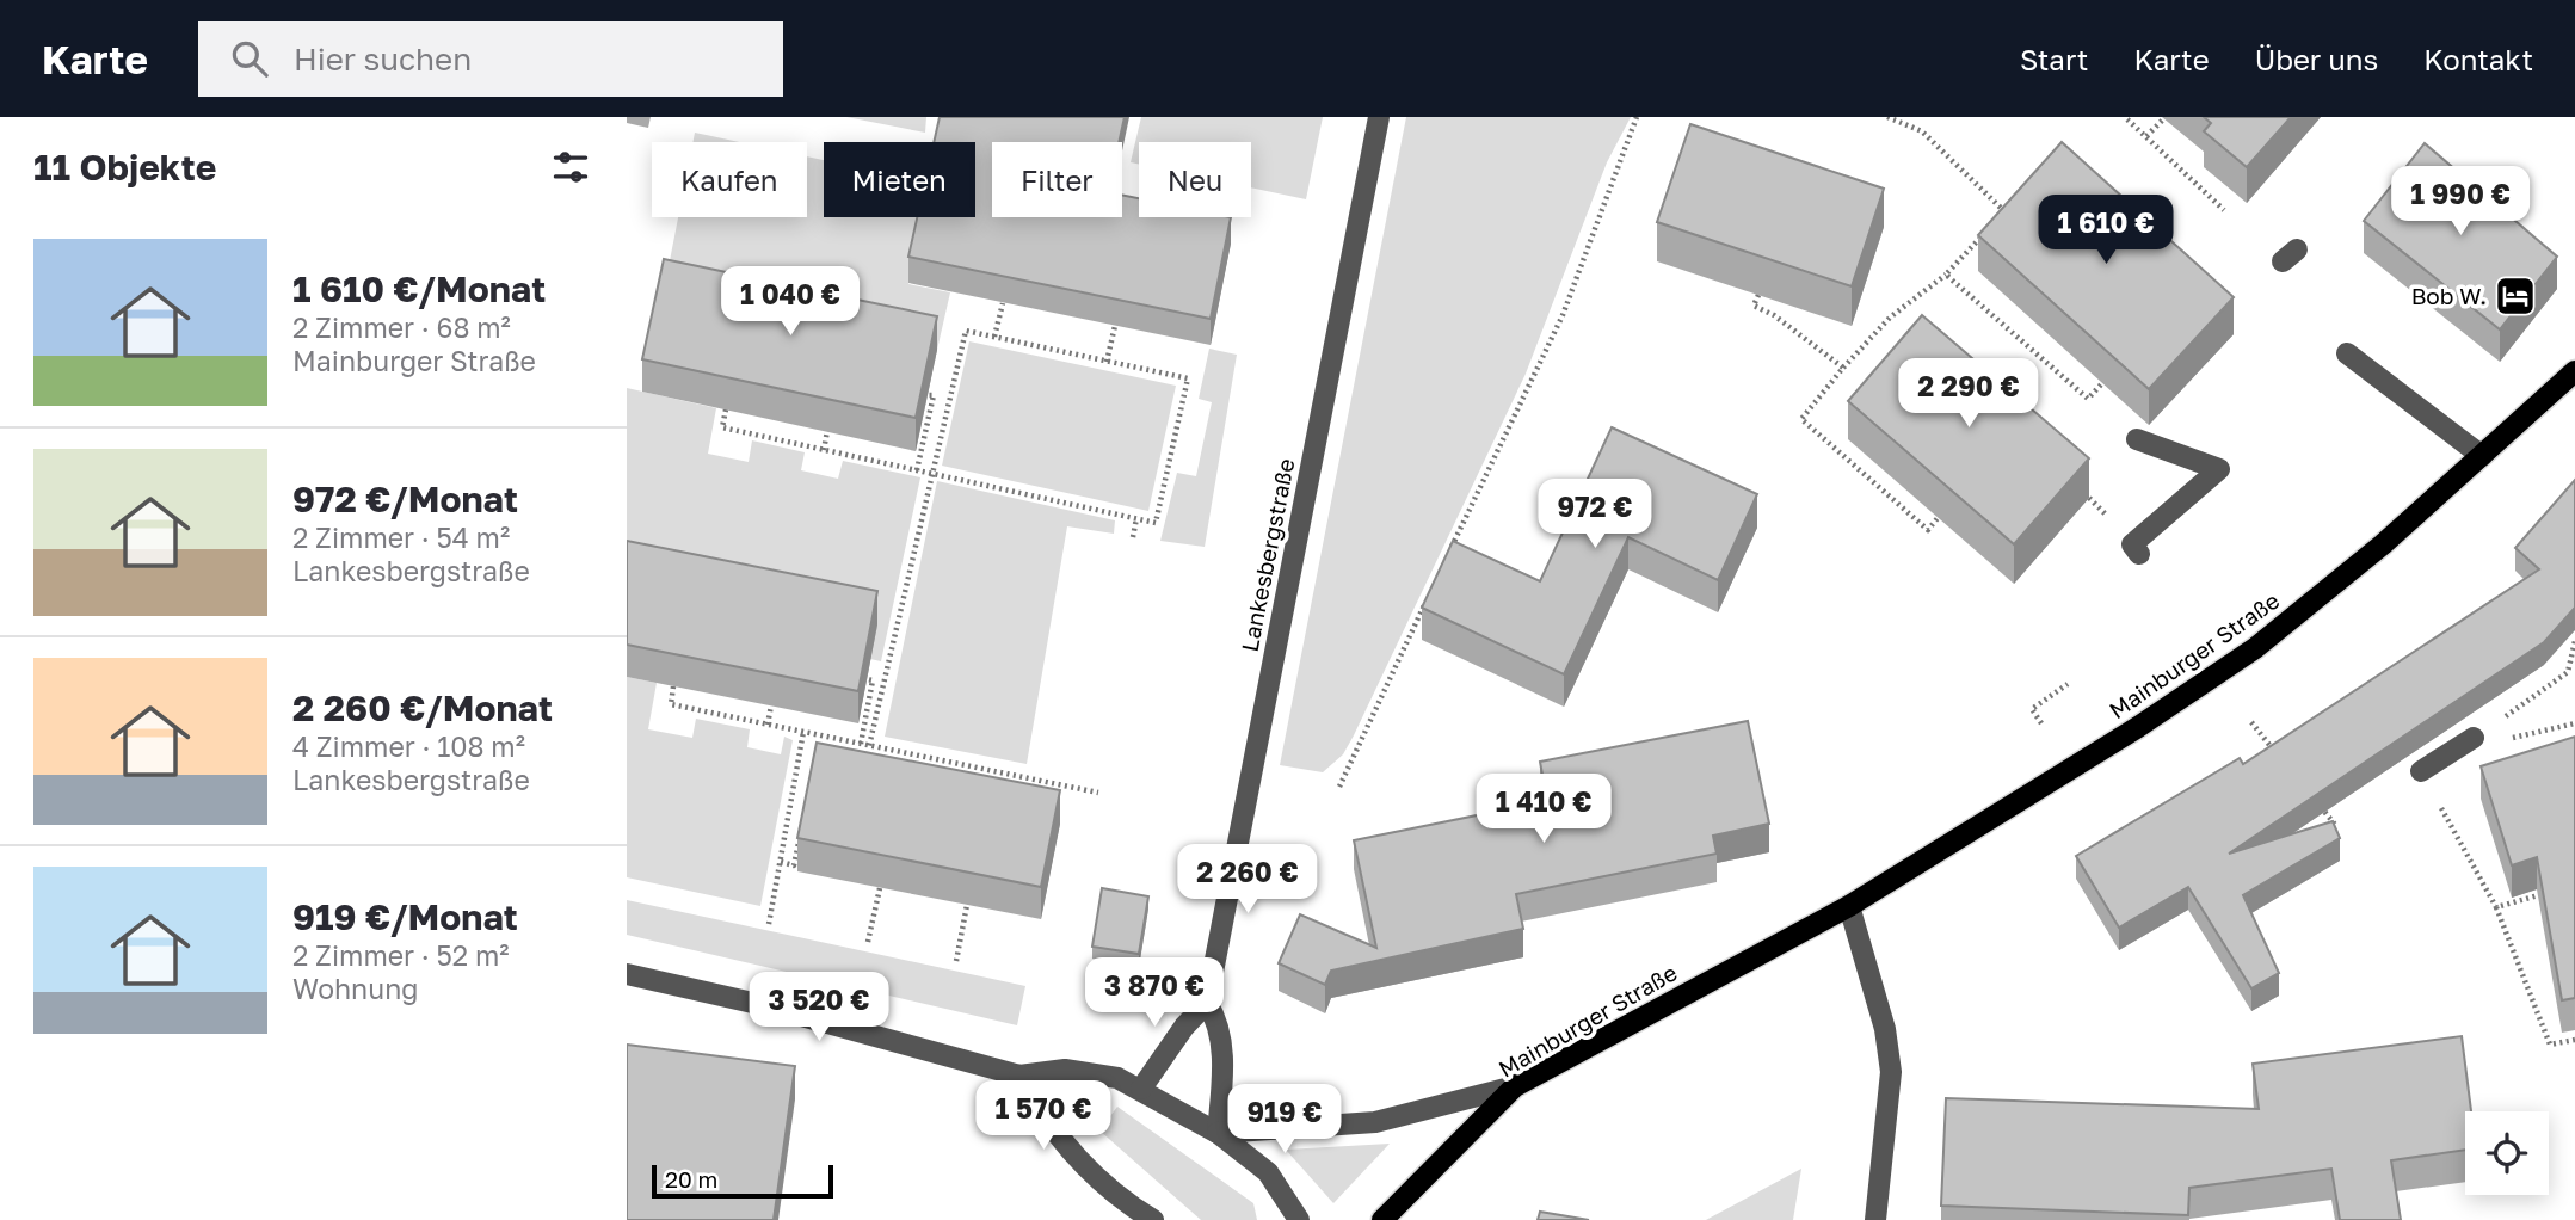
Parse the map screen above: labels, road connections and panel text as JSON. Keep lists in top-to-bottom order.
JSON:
{
  "streets": {
    "main road": ["Mainburger Straße"],
    "street": ["Lankesbergstraße"]
  },
  "places": {
    "hotel": ["Bob W."]
  },
  "scale_bar": "20 m",
  "page": {
    "header": "Karte",
    "search": "Hier suchen",
    "nav": [
      "Start",
      "Karte",
      "Über uns",
      "Kontakt"
    ],
    "heading": "11 Objekte",
    "chip": [
      "Kaufen",
      "Mieten",
      "Filter",
      "Neu"
    ],
    "price": [
      "1 990 €",
      "1 610 €",
      "1 040 €",
      "2 290 €",
      "972 €",
      "1 410 €",
      "2 260 €",
      "3 870 €",
      "3 520 €",
      "1 570 €",
      "919 €"
    ],
    "list": [
      {
        "name": "1 610 €/Monat",
        "note": "2 Zimmer · 68 m² · Mainburger Straße"
      },
      {
        "name": "972 €/Monat",
        "note": "2 Zimmer · 54 m² · Lankesbergstraße"
      },
      {
        "name": "2 260 €/Monat",
        "note": "4 Zimmer · 108 m² · Lankesbergstraße"
      },
      {
        "name": "919 €/Monat",
        "note": "2 Zimmer · 52 m² · Wohnung"
      }
    ],
    "scale": "20 m"
  }
}
